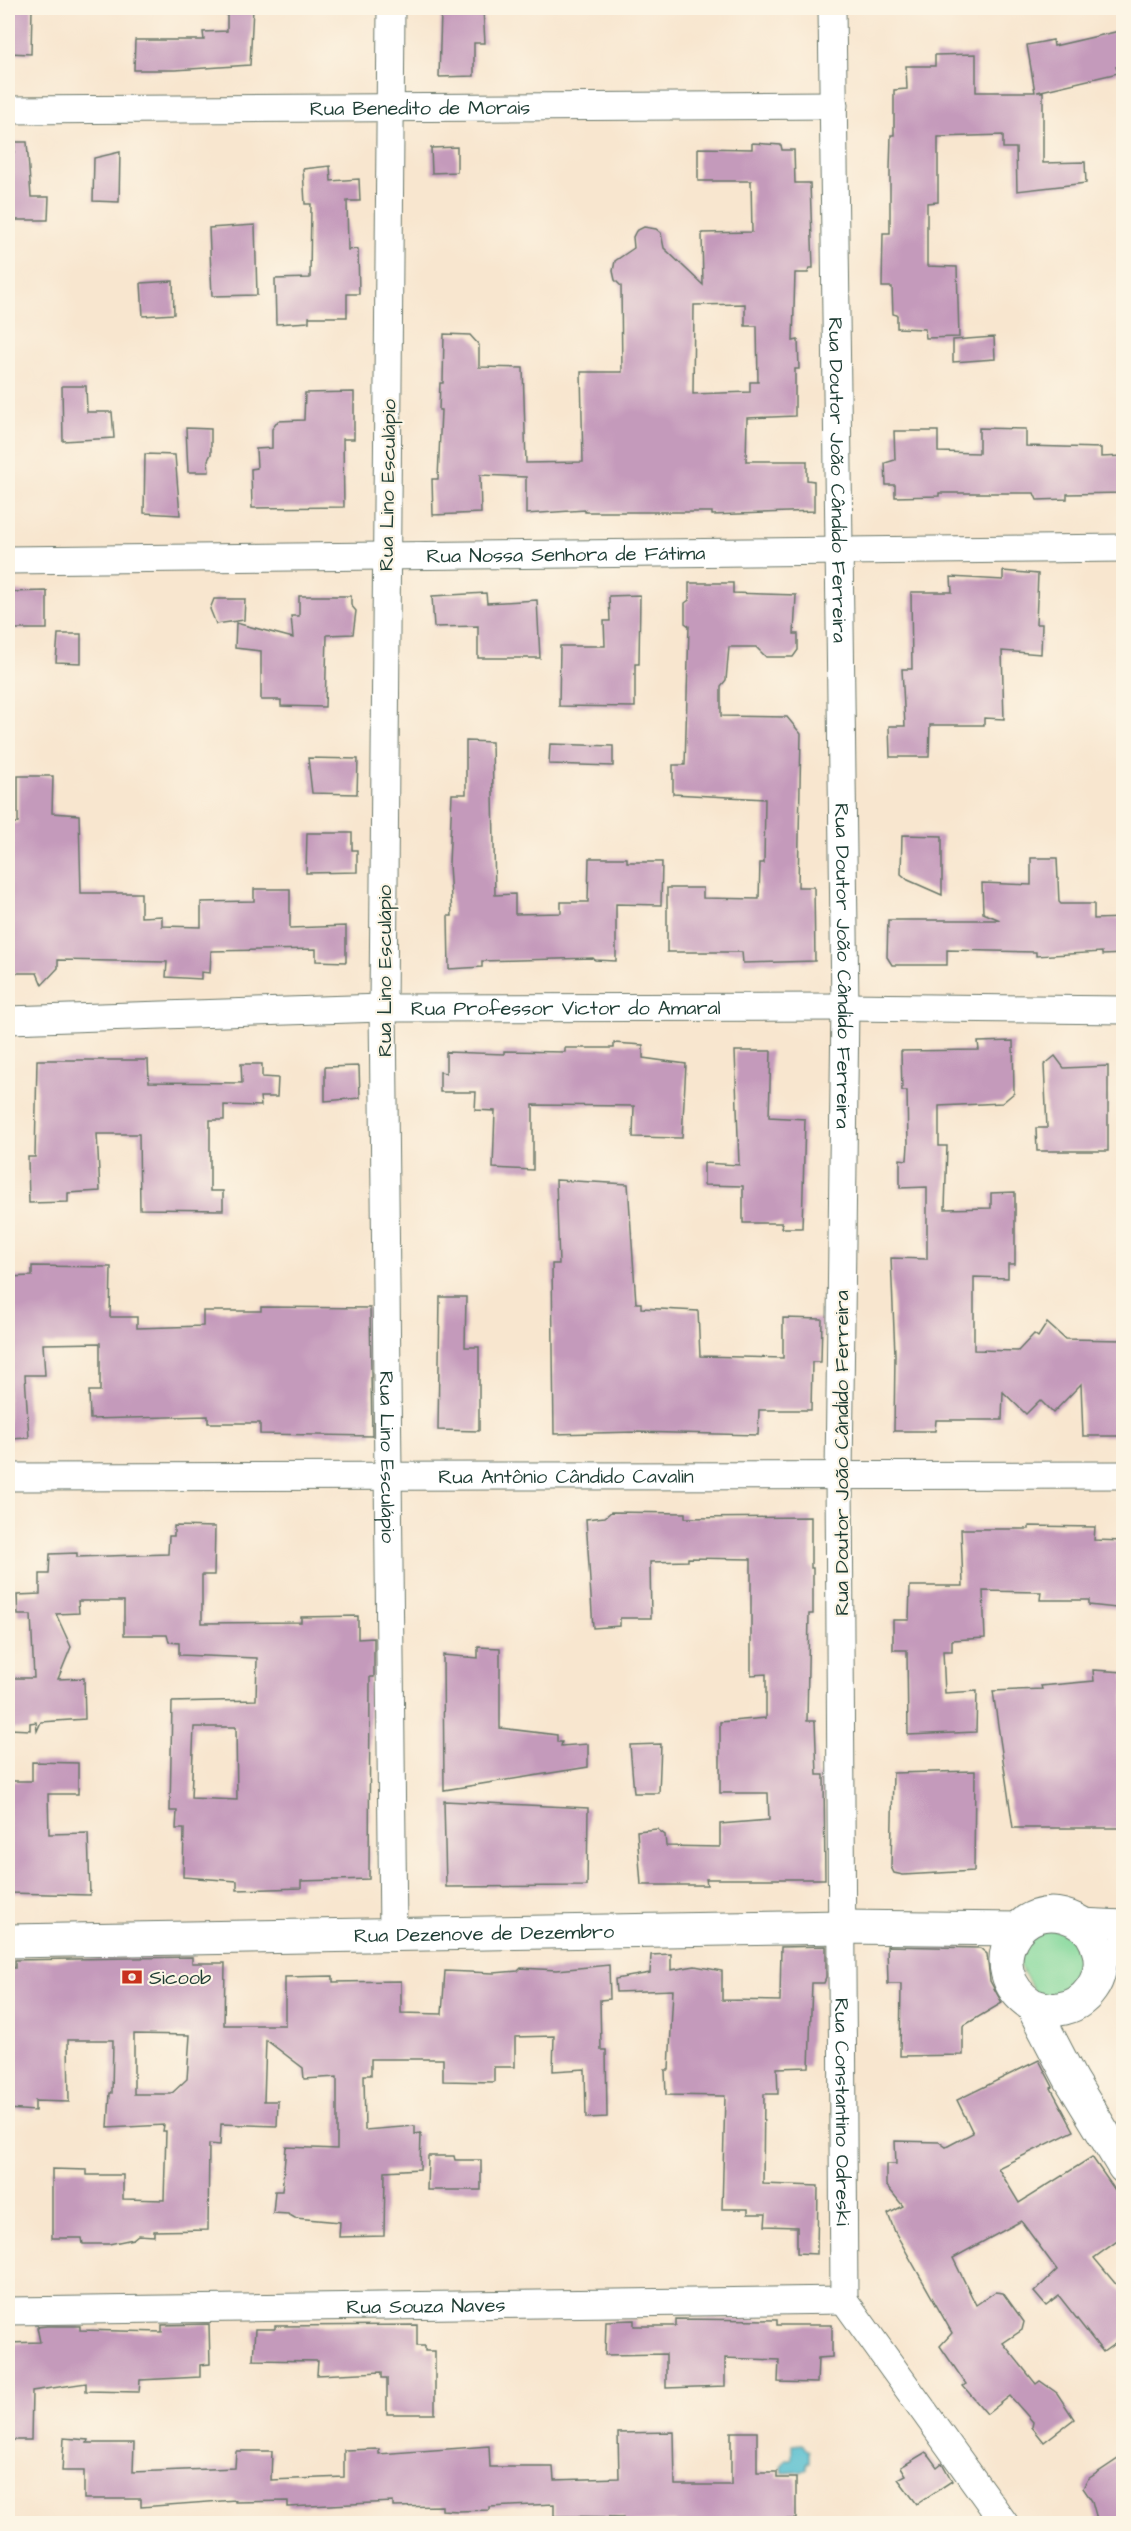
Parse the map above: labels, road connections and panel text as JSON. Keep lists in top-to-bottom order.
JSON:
{
  "streets": {
    "main road": ["Rua Dezenove de Dezembro"],
    "street": [
      "Rua Benedito de Morais",
      "Rua Doutor João Cândido Ferreira",
      "Rua Lino Esculápio",
      "Rua Nossa Senhora de Fátima",
      "Rua Professor Victor do Amaral",
      "Rua Antônio Cândido Cavalin",
      "Rua Constantino Odreski",
      "Rua Souza Naves"
    ]
  },
  "crossings": [
    ["Rua Benedito de Morais", "Rua Doutor João Cândido Ferreira"],
    ["Rua Benedito de Morais", "Rua Lino Esculápio"],
    ["Rua Doutor João Cândido Ferreira", "Rua Nossa Senhora de Fátima"],
    ["Rua Doutor João Cândido Ferreira", "Rua Professor Victor do Amaral"],
    ["Rua Doutor João Cândido Ferreira", "Rua Antônio Cândido Cavalin"],
    ["Rua Doutor João Cândido Ferreira", "Rua Dezenove de Dezembro"],
    ["Rua Doutor João Cândido Ferreira", "Rua Constantino Odreski"],
    ["Rua Lino Esculápio", "Rua Nossa Senhora de Fátima"],
    ["Rua Lino Esculápio", "Rua Professor Victor do Amaral"],
    ["Rua Lino Esculápio", "Rua Antônio Cândido Cavalin"],
    ["Rua Lino Esculápio", "Rua Dezenove de Dezembro"],
    ["Rua Dezenove de Dezembro", "Rua Constantino Odreski"],
    ["Rua Constantino Odreski", "Rua Souza Naves"]
  ],
  "places": {
    "bank": ["Sicoob"]
  }
}
